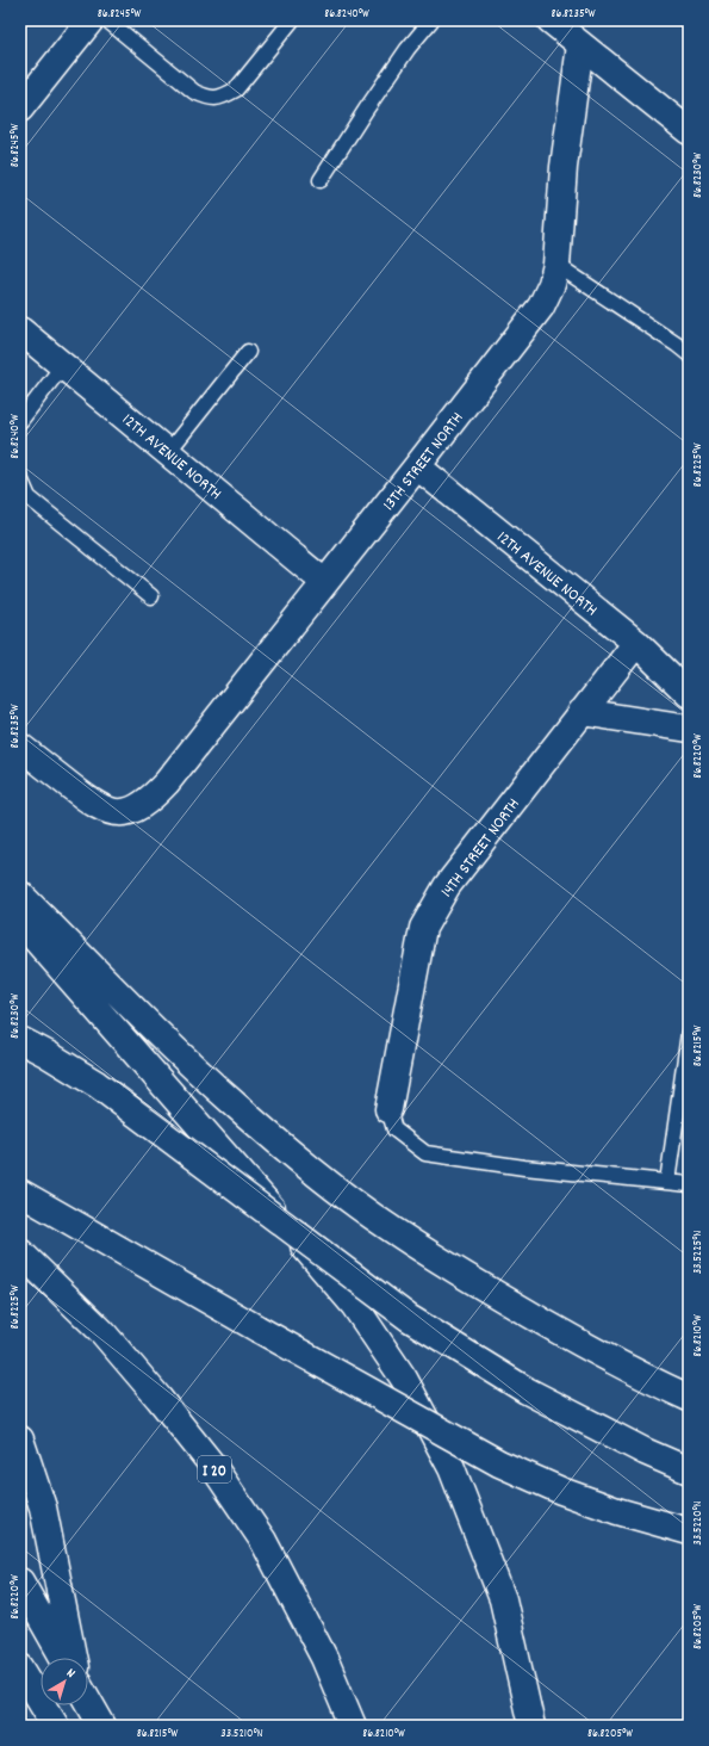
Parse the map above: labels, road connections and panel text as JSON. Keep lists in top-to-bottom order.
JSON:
{
  "streets": {
    "main road": [
      "12TH AVENUE NORTH",
      "13TH STREET NORTH",
      "14TH STREET NORTH",
      "I 20"
    ]
  },
  "crossings": [
    ["12TH AVENUE NORTH", "13TH STREET NORTH"]
  ],
  "north": "top right",
  "coordinates": [
    "86.8245°W",
    "86.8240°W",
    "86.8235°W",
    "86.8230°W",
    "86.8225°W",
    "86.8220°W",
    "86.8215°W",
    "33.5225°N",
    "86.8210°W",
    "33.5220°N",
    "86.8205°W",
    "33.5210°N"
  ]
}
